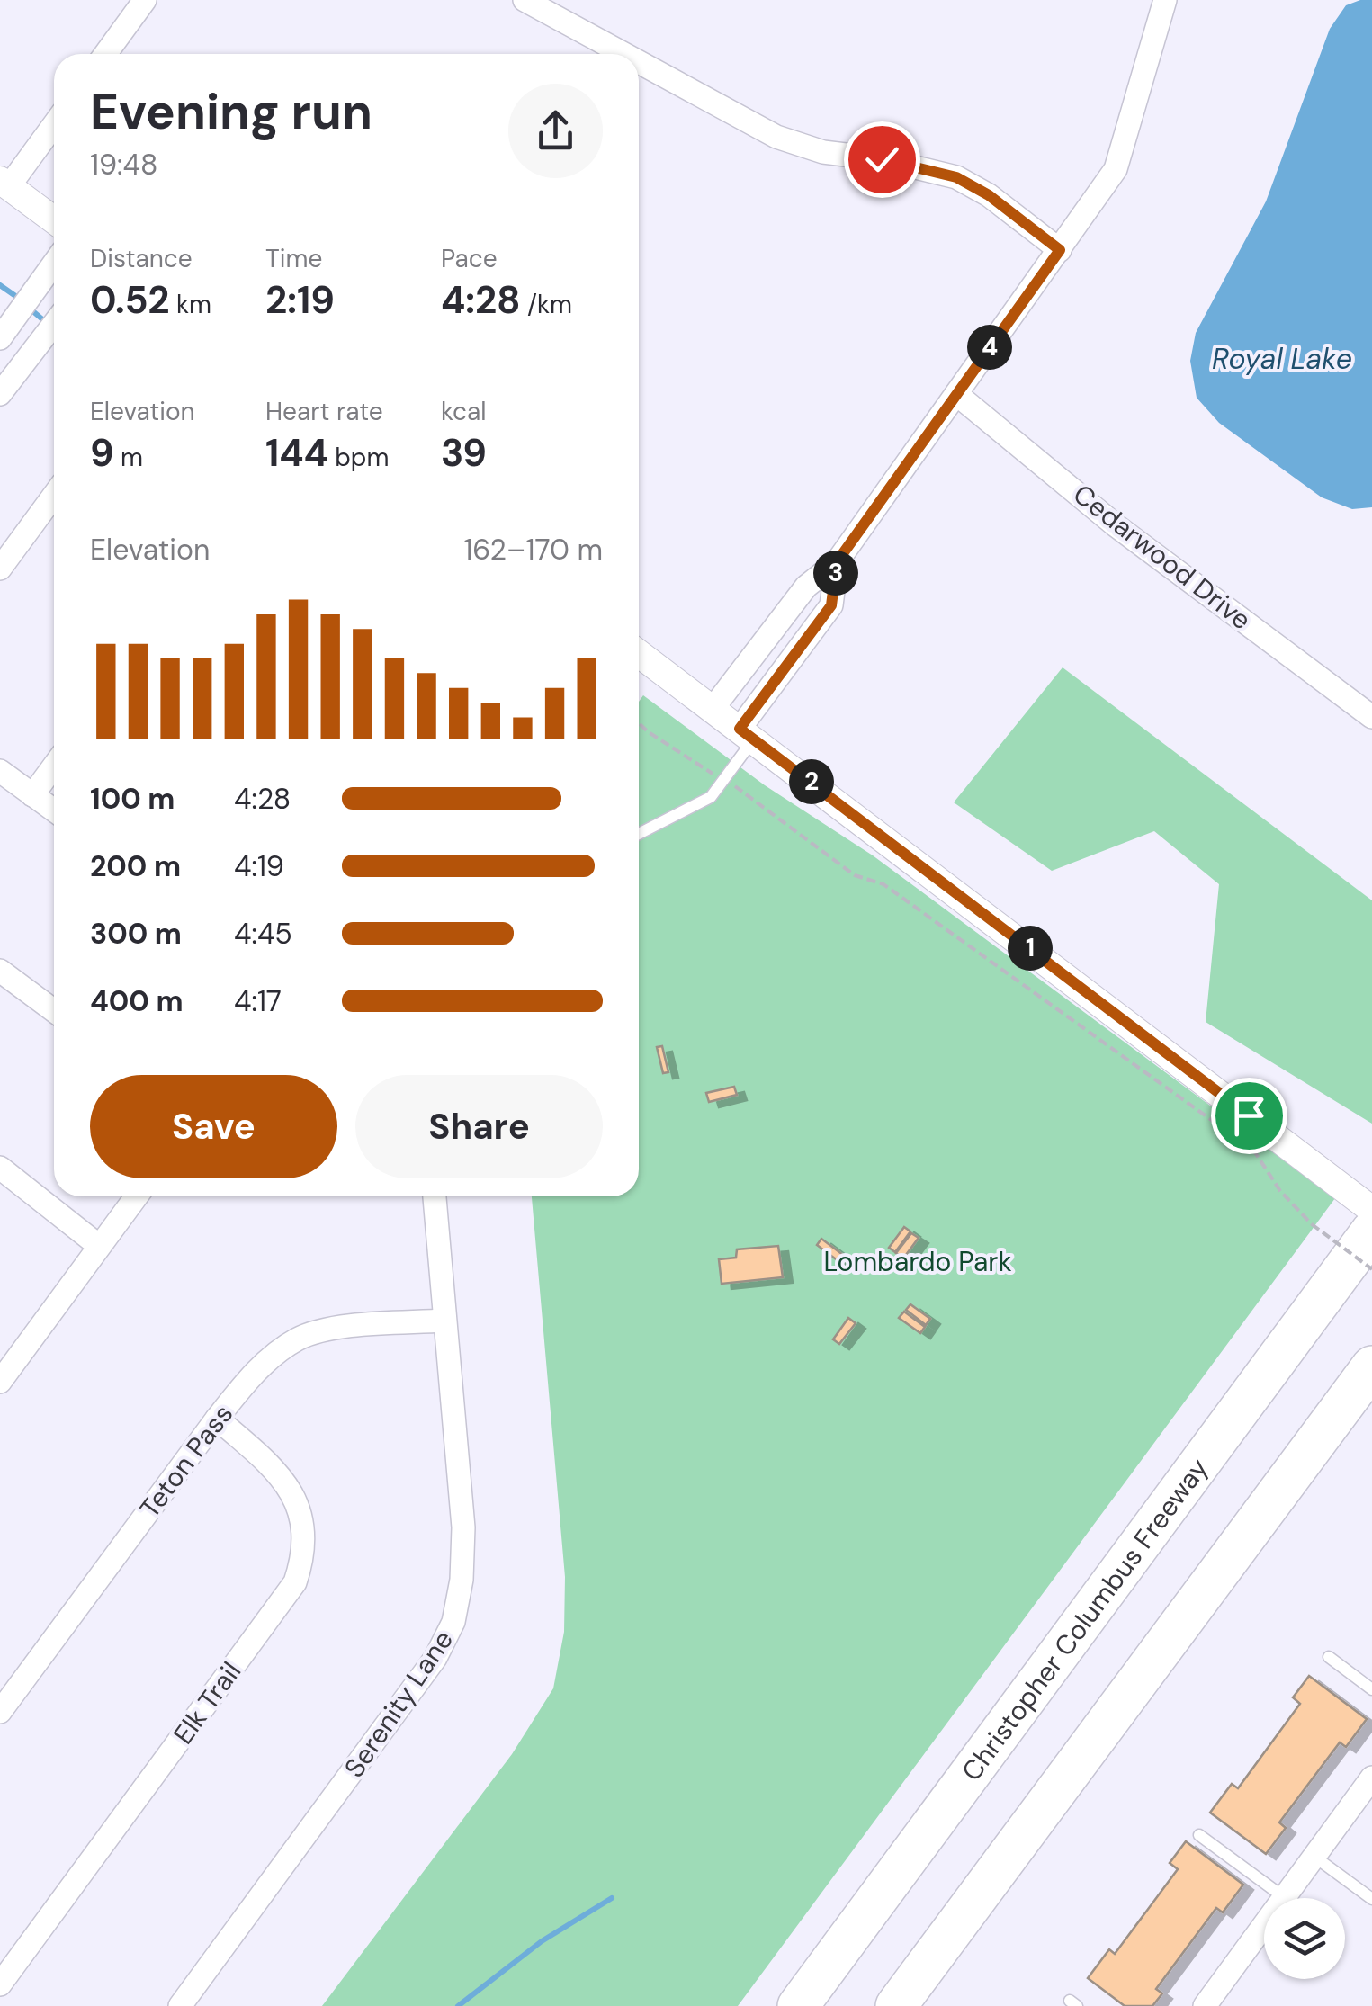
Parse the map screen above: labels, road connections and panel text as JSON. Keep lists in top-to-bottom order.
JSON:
{
  "streets": {
    "highway": ["Christopher Columbus Freeway"],
    "street": [
      "Cedarwood Drive",
      "Teton Pass",
      "Elk Trail",
      "Serenity Lane"
    ]
  },
  "crossings": [
    ["Teton Pass", "Elk Trail"],
    ["Teton Pass", "Serenity Lane"]
  ],
  "water": ["Royal Lake"],
  "parks": ["Lombardo Park"],
  "page": {
    "heading": ["Evening run", "19:48"],
    "stats": [
      ["Distance", "0.52 km"],
      ["Time", "2:19"],
      ["Pace", "4:28 /km"],
      ["Elevation", "9 m"],
      ["Heart rate", "144 bpm"],
      ["kcal", "39"]
    ],
    "pins": [
      "4",
      "3",
      "2",
      "1"
    ],
    "chart": ["Elevation", "162–170 m"],
    "list": [
      {
        "name": "100 m",
        "note": "4:28"
      },
      {
        "name": "200 m",
        "note": "4:19"
      },
      {
        "name": "300 m",
        "note": "4:45"
      },
      {
        "name": "400 m",
        "note": "4:17"
      }
    ],
    "buttons": ["Save", "Share"]
  }
}
